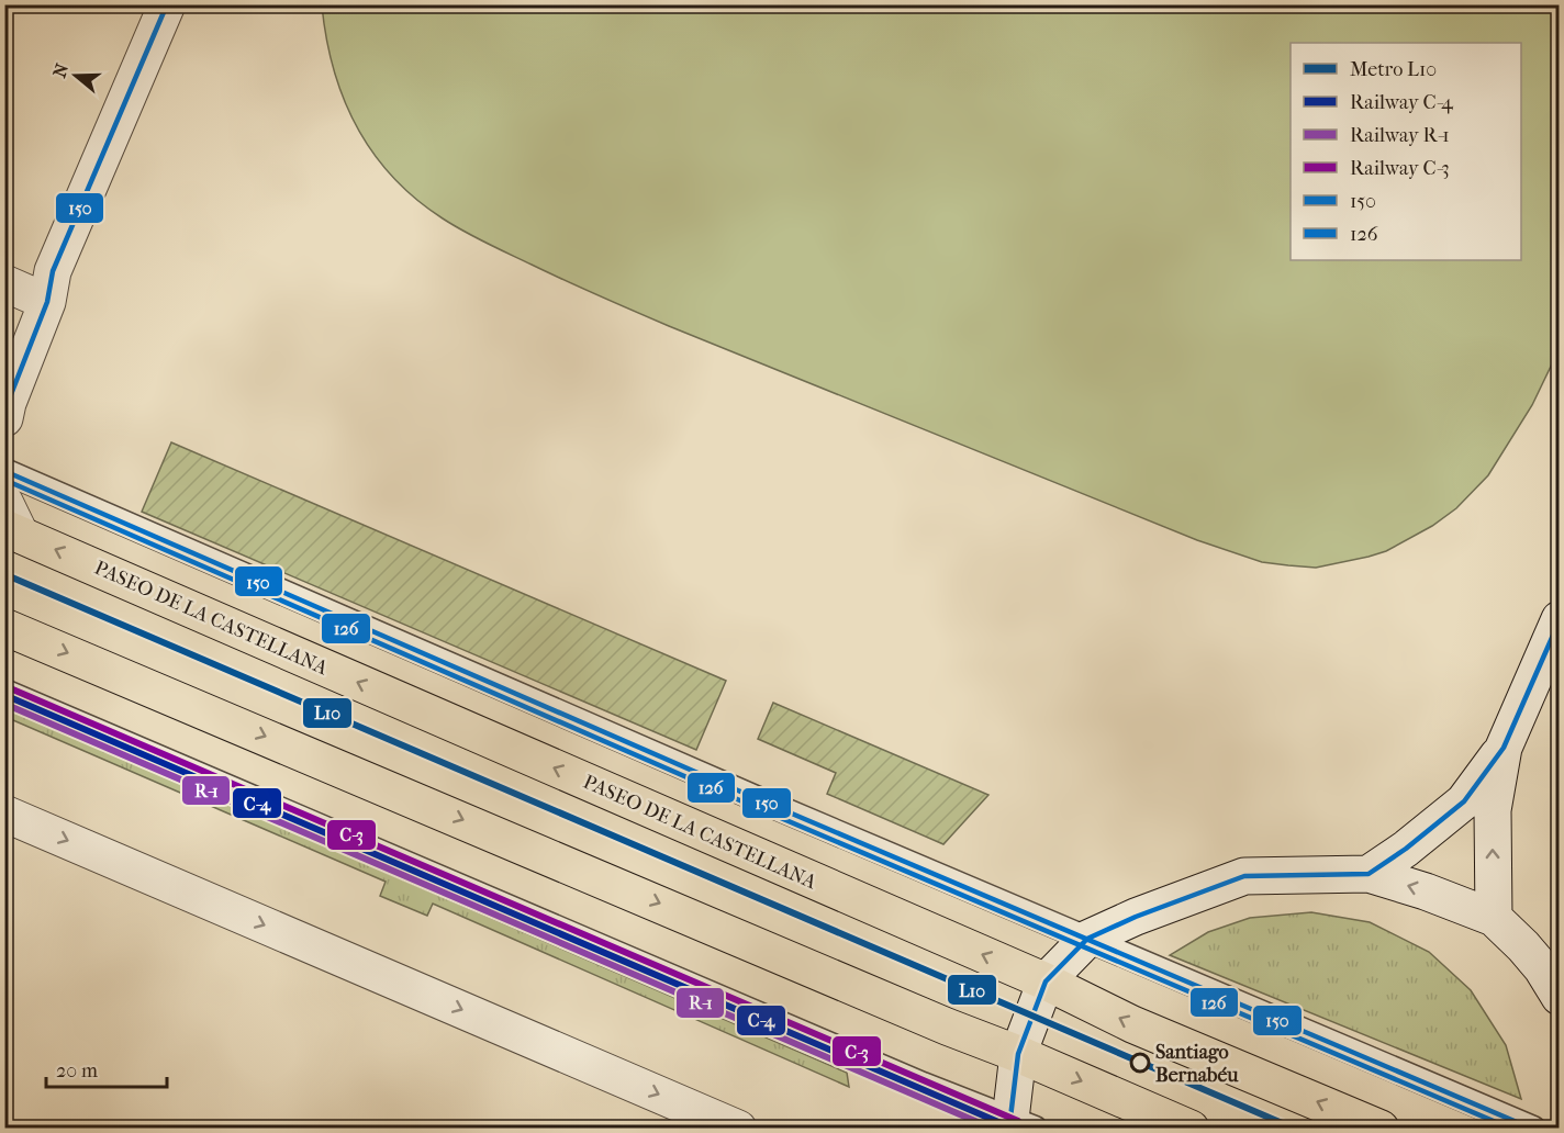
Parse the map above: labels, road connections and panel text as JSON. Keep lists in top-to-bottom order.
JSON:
{
  "streets": {
    "highway": ["PASEO DE LA CASTELLANA"]
  },
  "places": ["Santiago Bernabéu"],
  "lines": [
    "transit line 150",
    "transit line 126",
    "metro line L10",
    "rail line C-3",
    "rail line C-4",
    "rail line R-1"
  ],
  "legend": [
    "Metro L10",
    "Railway C-4",
    "Railway R-1",
    "Railway C-3",
    "150",
    "126"
  ],
  "scale_bar": "20 m",
  "north": "left"
}
